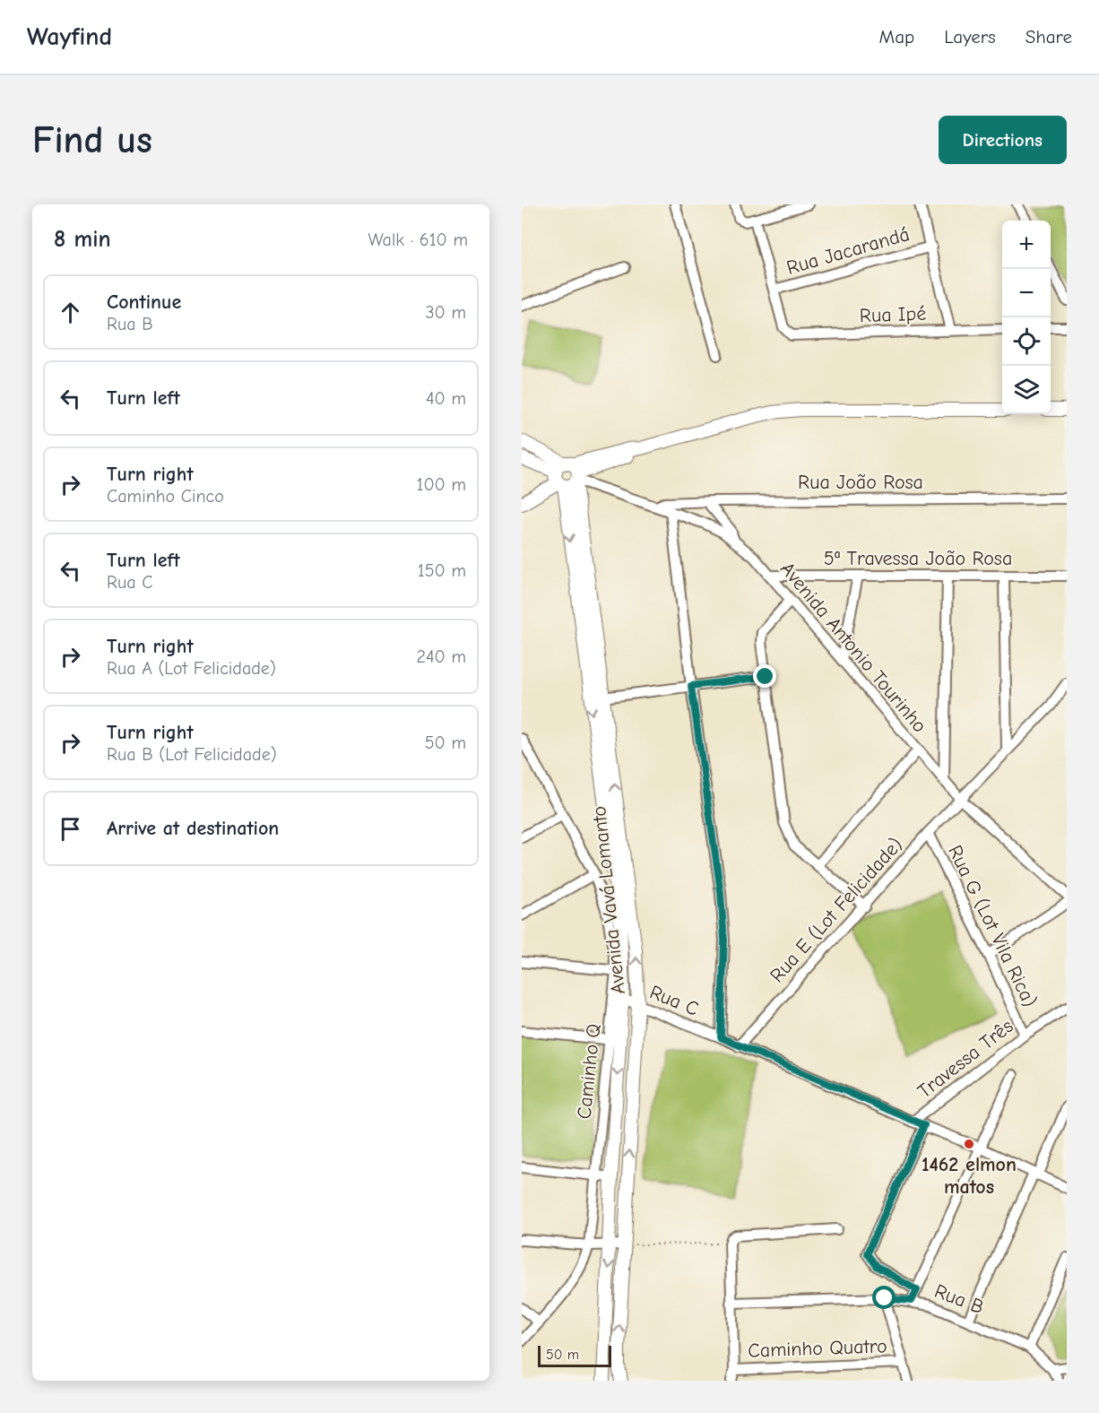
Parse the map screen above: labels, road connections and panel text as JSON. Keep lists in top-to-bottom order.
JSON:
{
  "streets": {
    "street": [
      "Rua Jacarandá",
      "Rua Ipé",
      "Rua João Rosa",
      "5ª Travessa João Rosa",
      "Avenida Antonio Tourinho",
      "Avenida Vavá Lomanto",
      "Rua E (Lot Felicidade)",
      "Rua G (Lot Vila Rica)",
      "Rua C",
      "Travessa Três",
      "Caminho Q",
      "Rua B",
      "Caminho Quatro"
    ]
  },
  "crossings": [
    ["Rua Jacarandá", "Rua Ipé"],
    ["Rua João Rosa", "Avenida Antonio Tourinho"],
    ["5ª Travessa João Rosa", "Avenida Antonio Tourinho"],
    ["Avenida Antonio Tourinho", "Avenida Vavá Lomanto"],
    ["Avenida Antonio Tourinho", "Rua E (Lot Felicidade)"],
    ["Avenida Vavá Lomanto", "Rua C"],
    ["Avenida Vavá Lomanto", "Caminho Q"],
    ["Rua E (Lot Felicidade)", "Rua G (Lot Vila Rica)"],
    ["Rua E (Lot Felicidade)", "Rua C"],
    ["Rua G (Lot Vila Rica)", "Travessa Três"],
    ["Rua C", "Travessa Três"]
  ],
  "places": ["1462 elmon matos"],
  "scale_bar": "50 m",
  "page": {
    "header": "Wayfind",
    "nav": ["Map", "Layers", "Share"],
    "buttons": "Directions",
    "title": "Find us",
    "heading": ["8 min", "Walk · 610 m"],
    "map_buttons": ["+", "−"],
    "list": [
      ["Continue", "Rua B", "30 m"],
      ["Turn left", "40 m"],
      ["Turn right", "Caminho Cinco", "100 m"],
      ["Turn left", "Rua C", "150 m"],
      ["Turn right", "Rua A (Lot Felicidade)", "240 m"],
      ["Turn right", "Rua B (Lot Felicidade)", "50 m"],
      "Arrive at destination"
    ],
    "scale": "50 m"
  }
}
